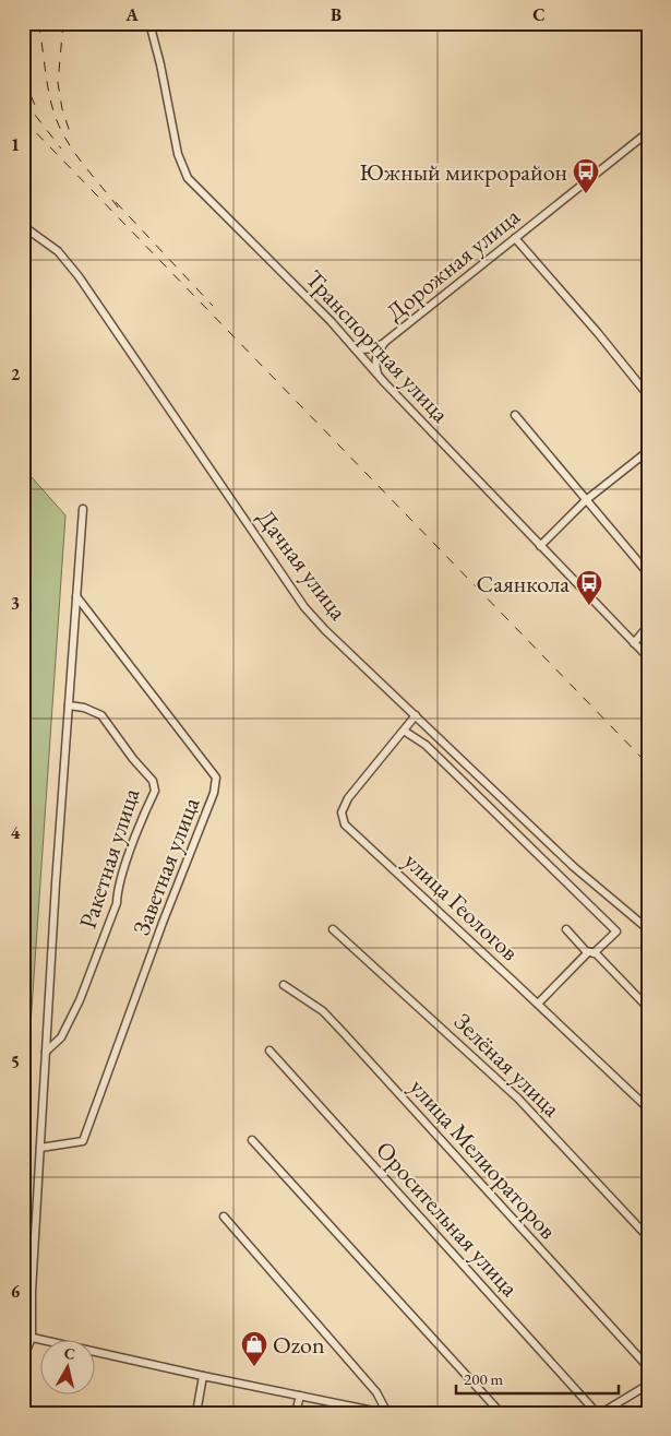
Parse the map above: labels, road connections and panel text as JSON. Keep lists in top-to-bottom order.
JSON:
{
  "streets": {
    "street": [
      "Дорожная улица",
      "Транспортная улица",
      "Дачная улица",
      "Ракетная улица",
      "Заветная улица",
      "улица Геологов",
      "Зелёная улица",
      "улица Мелиораторов",
      "Оросительная улица"
    ]
  },
  "crossings": [
    ["Дорожная улица", "Транспортная улица"],
    ["Дачная улица", "улица Геологов"],
    ["Ракетная улица", "Заветная улица"]
  ],
  "places": {
    "bus stop": ["Южный микрорайон", "Саянкола"],
    "shop": ["Ozon"]
  },
  "scale_bar": "200 m",
  "north": "top",
  "grid": {
    "columns": ["A", "B", "C"],
    "rows": [
      "1",
      "2",
      "3",
      "4",
      "5",
      "6"
    ]
  }
}
